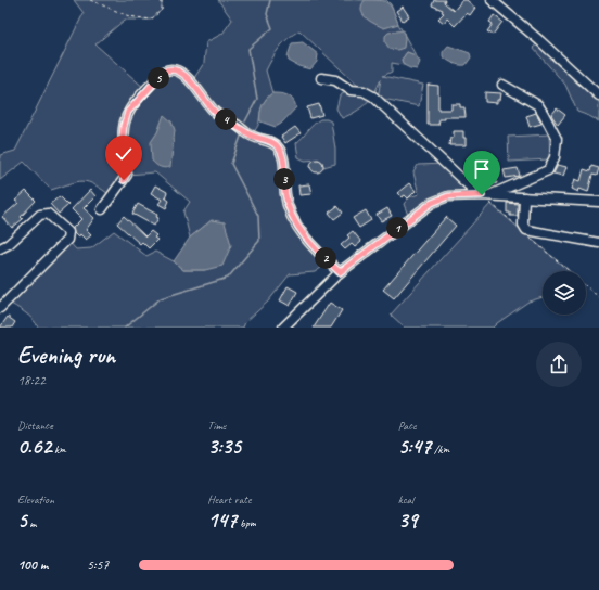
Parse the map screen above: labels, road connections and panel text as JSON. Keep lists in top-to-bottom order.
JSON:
{
  "page": {
    "pins": [
      "5",
      "4",
      "3",
      "1",
      "2"
    ],
    "heading": ["Evening run", "18:22"],
    "stats": [
      ["Distance", "0.62 km"],
      ["Time", "3:35"],
      ["Pace", "5:47 /km"],
      ["Elevation", "5 m"],
      ["Heart rate", "147 bpm"],
      ["kcal", "39"]
    ],
    "list": [
      {
        "name": "100 m",
        "note": "5:57"
      }
    ]
  }
}
